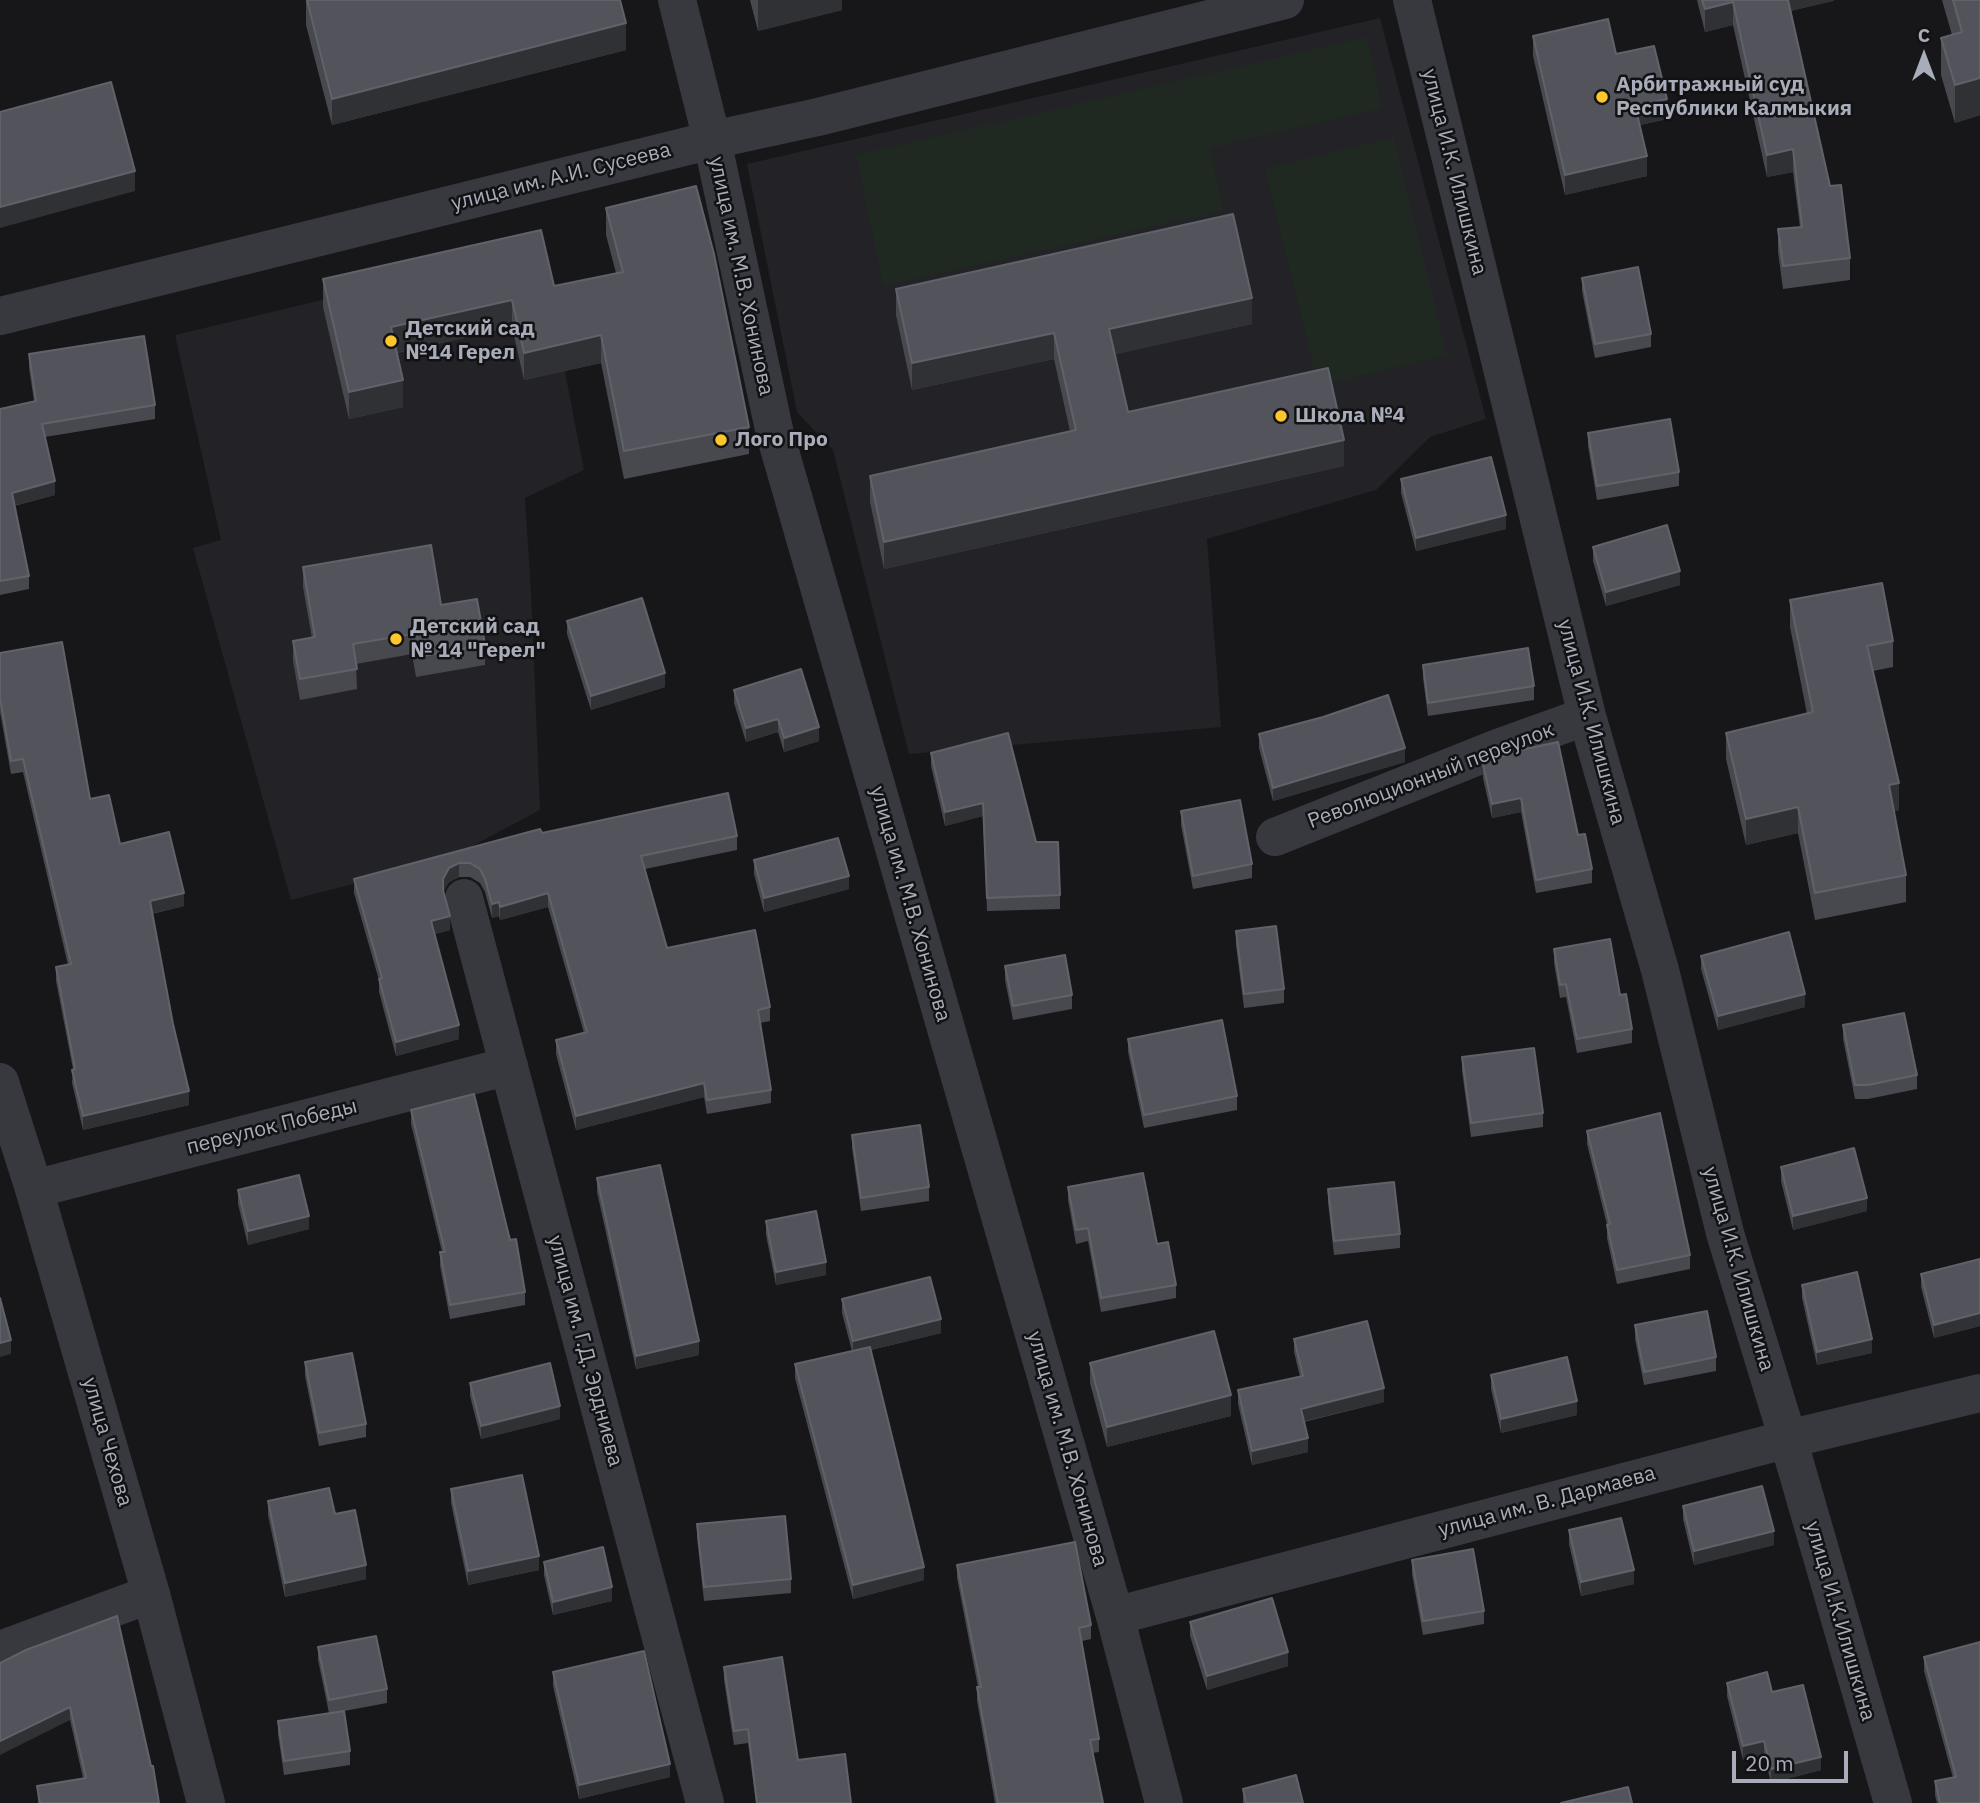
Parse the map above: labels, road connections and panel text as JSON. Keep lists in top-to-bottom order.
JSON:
{
  "streets": {
    "street": [
      "улица И.К. Илишкина",
      "улица им. А.И. Сусеева",
      "улица им. М.В. Хонинова",
      "Революционный переулок",
      "переулок Победы",
      "улица им. Г.Д. Эрдниева",
      "улица Чехова",
      "улица им. В. Дармаева",
      "улица И.К.Илишкина"
    ]
  },
  "crossings": [
    ["улица И.К. Илишкина", "Революционный переулок"],
    ["улица И.К. Илишкина", "улица им. В. Дармаева"],
    ["улица И.К. Илишкина", "улица И.К.Илишкина"],
    ["улица им. А.И. Сусеева", "улица им. М.В. Хонинова"],
    ["улица им. М.В. Хонинова", "улица им. В. Дармаева"],
    ["переулок Победы", "улица им. Г.Д. Эрдниева"],
    ["переулок Победы", "улица Чехова"],
    ["улица им. В. Дармаева", "улица И.К.Илишкина"]
  ],
  "places": [
    "Арбитражный суд Республики Калмыкия",
    "Детский сад №14 Герел",
    "Школа №4",
    "Лого Про",
    "Детский сад № 14 \"Герел\""
  ],
  "scale_bar": "20 m",
  "north": "top"
}
